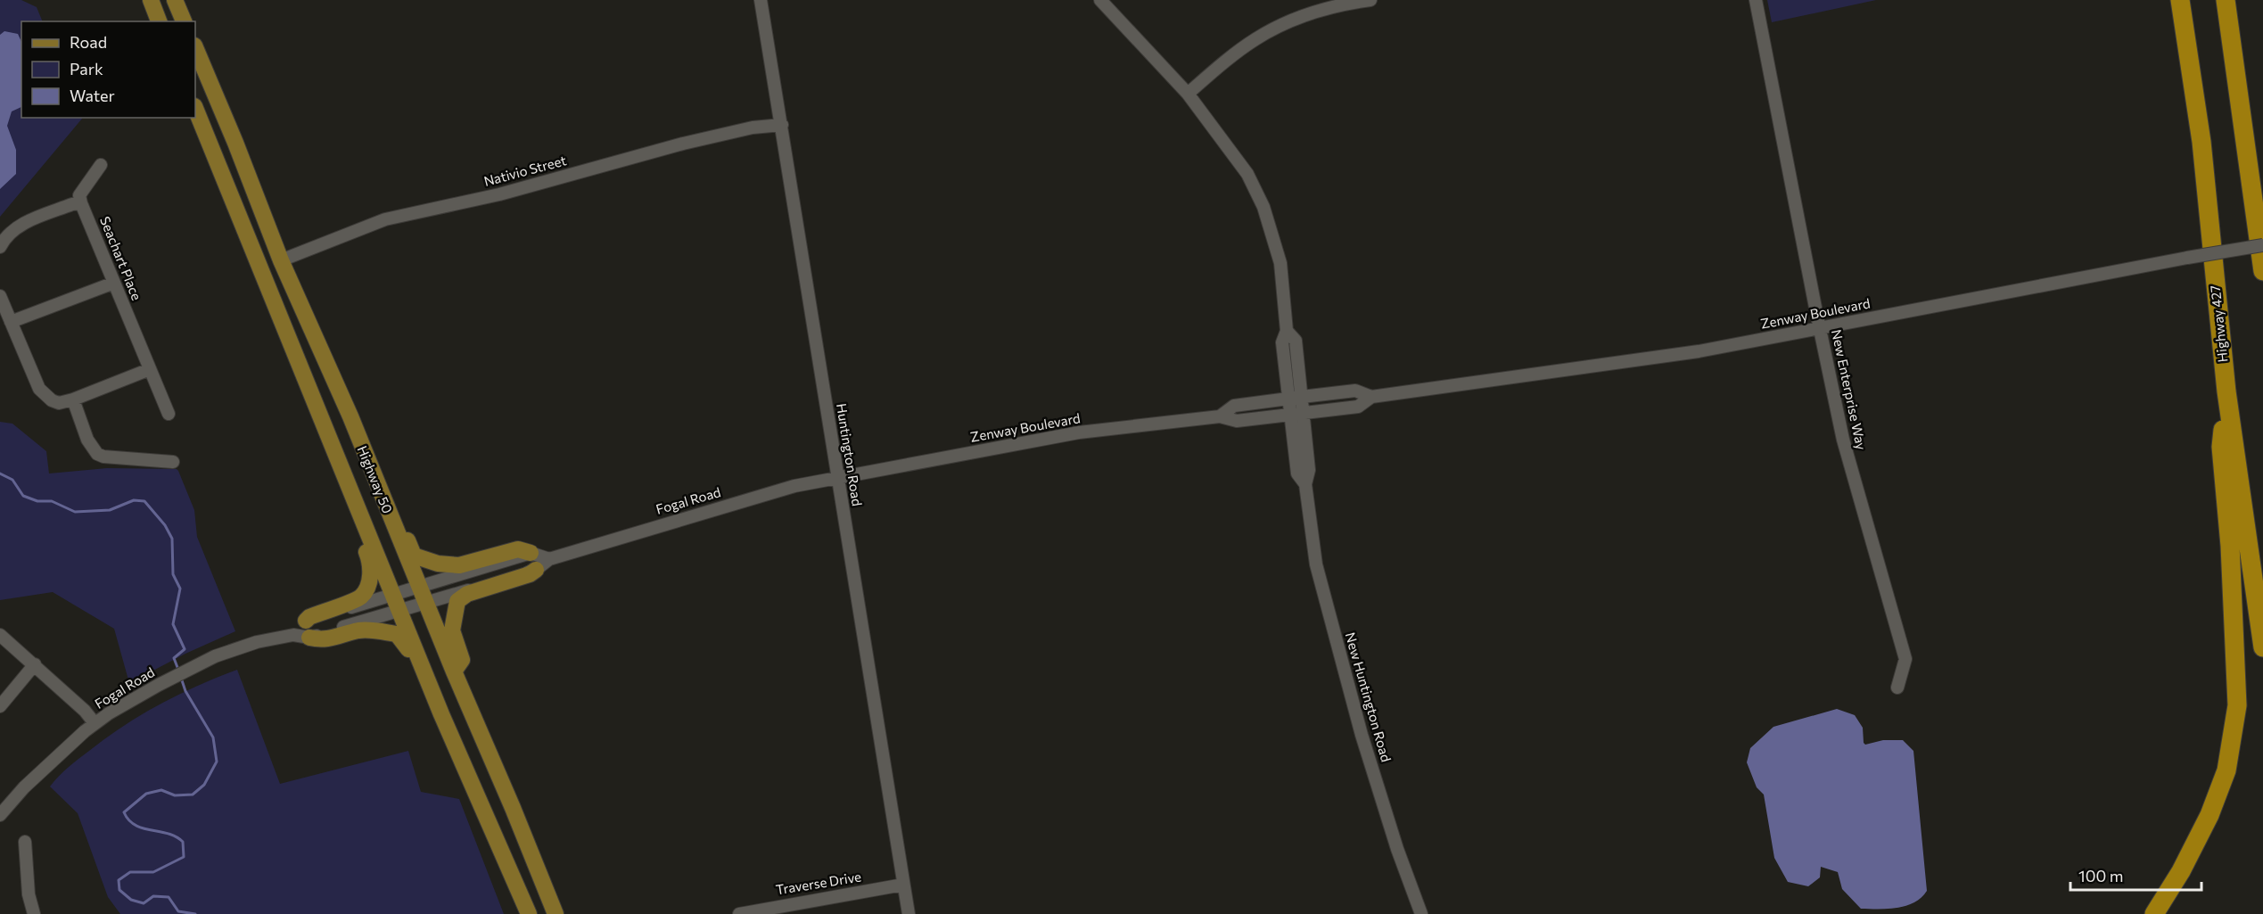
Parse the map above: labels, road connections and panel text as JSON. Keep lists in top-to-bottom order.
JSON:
{
  "streets": {
    "highway": ["Highway 427"],
    "main road": ["Highway 50"],
    "street": [
      "Nativio Street",
      "Seachart Place",
      "Zenway Boulevard",
      "New Enterprise Way",
      "Huntington Road",
      "Fogal Road",
      "New Huntington Road",
      "Traverse Drive"
    ]
  },
  "crossings": [
    ["Nativio Street", "Huntington Road"],
    ["Nativio Street", "Highway 50"],
    ["Zenway Boulevard", "New Enterprise Way"],
    ["Zenway Boulevard", "Huntington Road"],
    ["Zenway Boulevard", "Fogal Road"],
    ["Zenway Boulevard", "New Huntington Road"],
    ["Huntington Road", "Fogal Road"],
    ["Huntington Road", "Traverse Drive"],
    ["Highway 50", "Fogal Road"]
  ],
  "legend": ["Road", "Park", "Water"],
  "scale_bar": "100 m"
}
